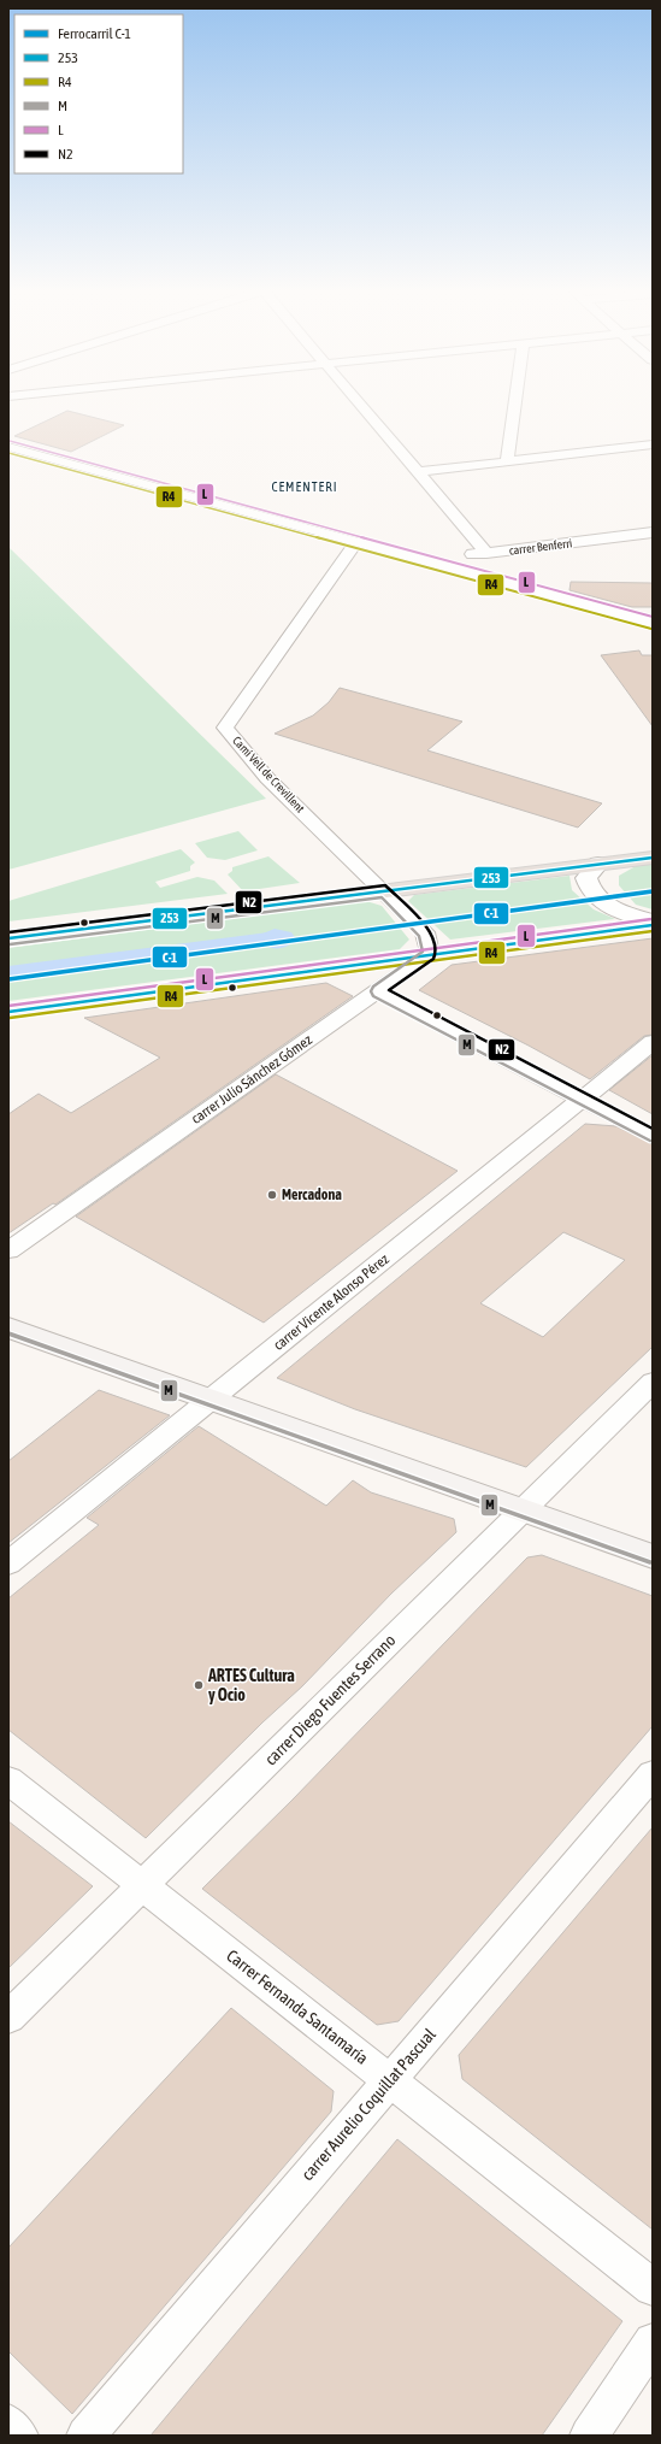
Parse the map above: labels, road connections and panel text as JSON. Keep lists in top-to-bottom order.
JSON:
{
  "streets": {
    "street": [
      "carrer Benferri",
      "Camí Vell de Crevillent",
      "carrer Julio Sánchez Gómez",
      "carrer Vicente Alonso Pérez",
      "carrer Diego Fuentes Serrano",
      "Carrer Fernanda Santamaría",
      "carrer Aurelio Coquillat Pascual"
    ]
  },
  "crossings": [
    ["carrer Diego Fuentes Serrano", "Carrer Fernanda Santamaría"],
    ["Carrer Fernanda Santamaría", "carrer Aurelio Coquillat Pascual"]
  ],
  "districts": ["CEMENTERI"],
  "places": ["Mercadona", "ARTES Cultura y Ocio"],
  "lines": [
    "transit line L",
    "transit line R4",
    "transit line 253",
    "transit line N2",
    "rail line C-1",
    "transit line M"
  ],
  "legend": [
    "Ferrocarril C-1",
    "253",
    "R4",
    "M",
    "L",
    "N2"
  ]
}
